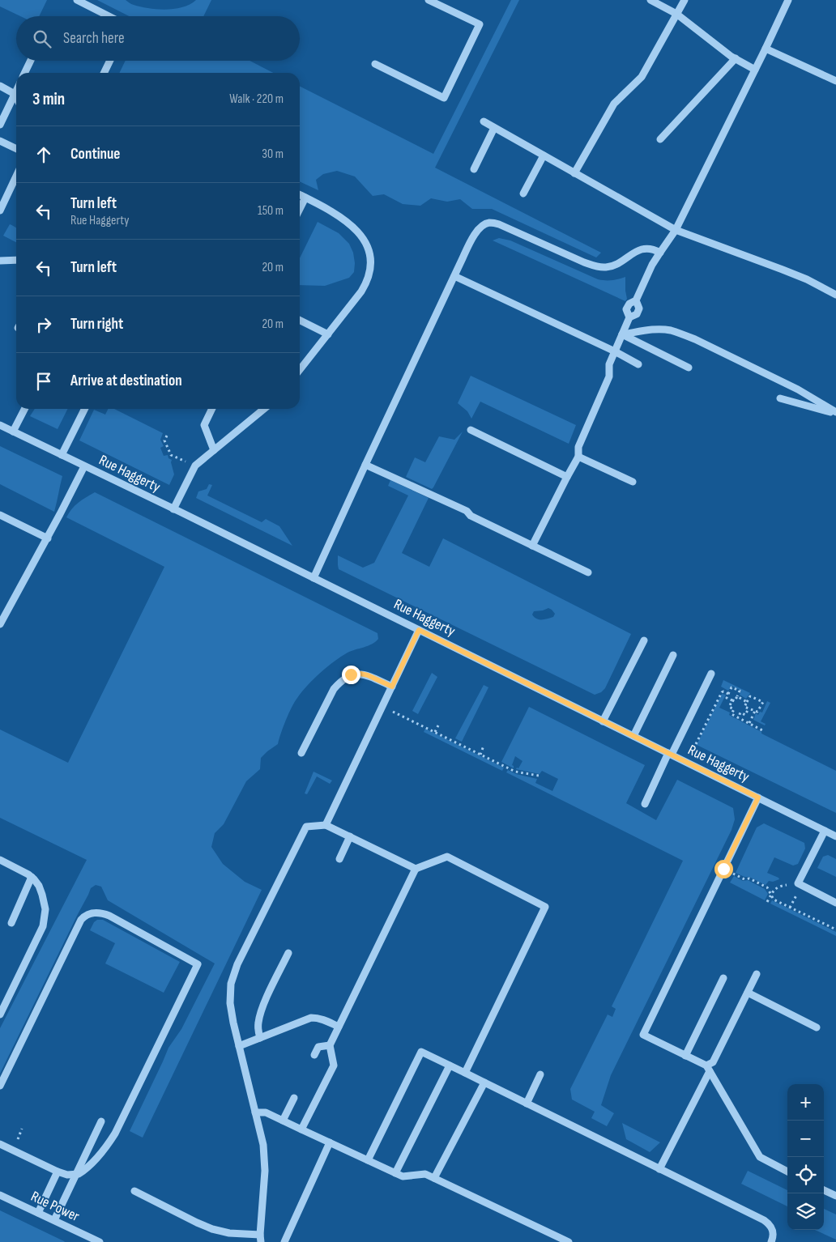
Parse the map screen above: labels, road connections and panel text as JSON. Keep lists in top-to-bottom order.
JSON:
{
  "streets": {
    "street": ["Rue Haggerty", "Rue Power"]
  },
  "page": {
    "search": "Search here",
    "heading": ["3 min", "Walk · 220 m"],
    "list": [
      ["Continue", "30 m"],
      ["Turn left", "Rue Haggerty", "150 m"],
      ["Turn left", "20 m"],
      ["Turn right", "20 m"],
      "Arrive at destination"
    ],
    "map_buttons": ["+", "−"]
  }
}
